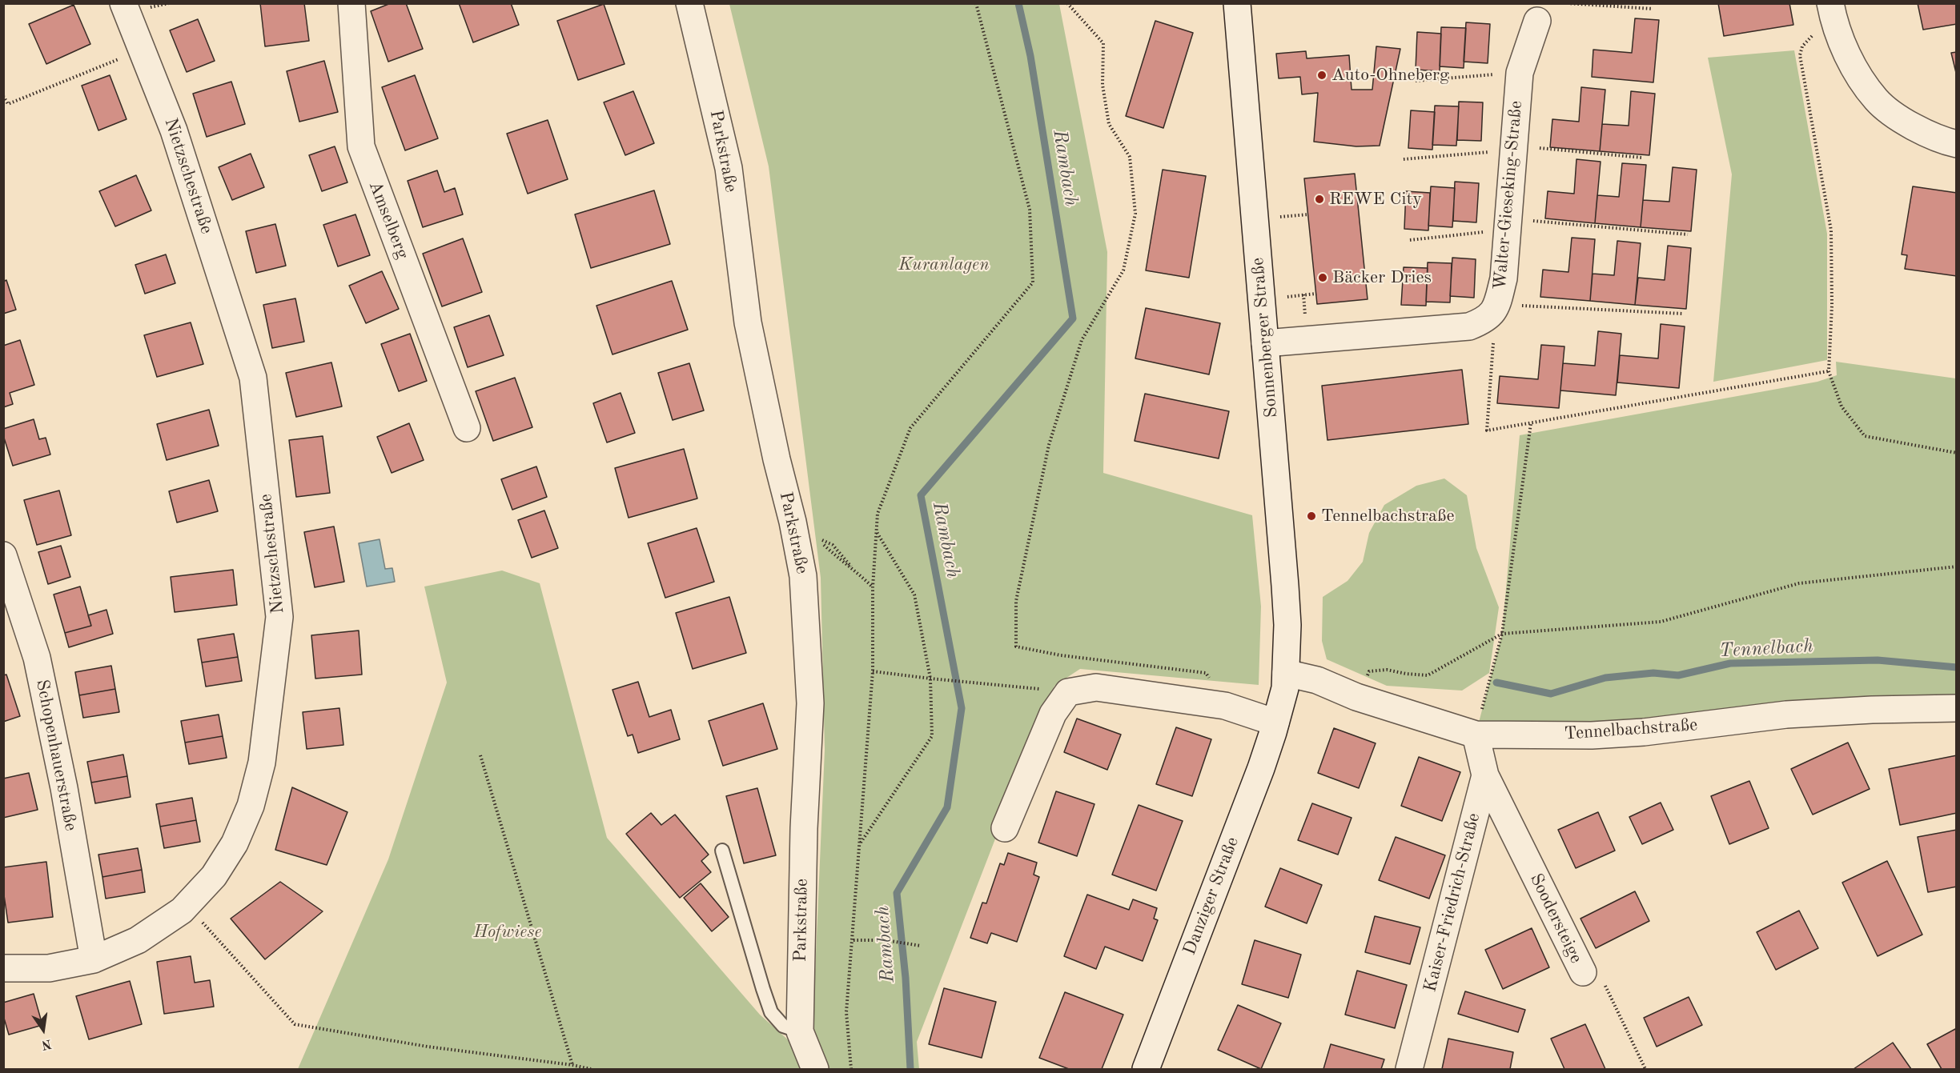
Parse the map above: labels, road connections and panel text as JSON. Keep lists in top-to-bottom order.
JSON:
{
  "streets": {
    "street": [
      "Parkstraße",
      "Nietzschestraße",
      "Walter-Gieseking-Straße",
      "Amselberg",
      "Sonnenberger Straße",
      "Tennelbachstraße",
      "Schopenhauerstraße",
      "Danziger Straße",
      "Kaiser-Friedrich-Straße",
      "Soodersteige"
    ]
  },
  "crossings": [
    ["Nietzschestraße", "Schopenhauerstraße"],
    ["Sonnenberger Straße", "Tennelbachstraße"],
    ["Sonnenberger Straße", "Danziger Straße"],
    ["Tennelbachstraße", "Danziger Straße"],
    ["Tennelbachstraße", "Kaiser-Friedrich-Straße"],
    ["Kaiser-Friedrich-Straße", "Soodersteige"]
  ],
  "water": ["Rambach", "Tennelbach"],
  "parks": ["Kuranlagen", "Hofwiese"],
  "places": [
    "Auto-Ohneberg",
    "REWE City",
    "Bäcker Dries",
    "Tennelbachstraße"
  ],
  "north": "bottom"
}
